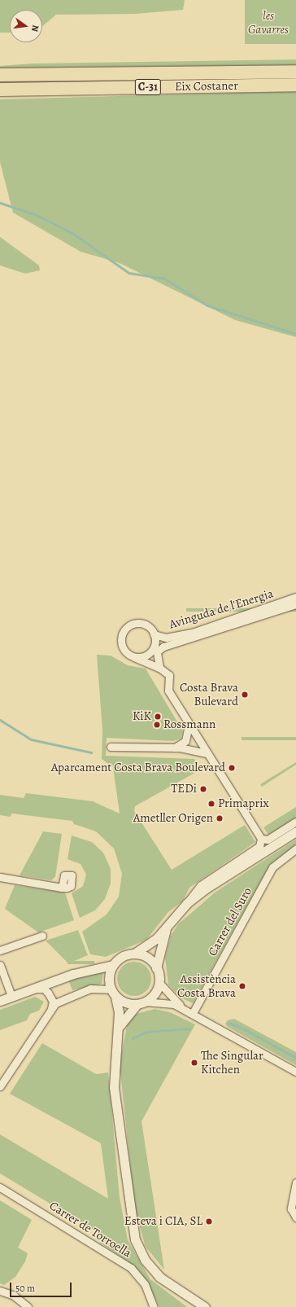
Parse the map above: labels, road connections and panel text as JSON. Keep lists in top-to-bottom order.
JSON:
{
  "streets": {
    "highway": ["Eix Costaner", "C-31"],
    "street": ["Avinguda de l'Energia", "Carrer del Suro", "Carrer de Torroella"]
  },
  "parks": ["les Gavarres"],
  "places": [
    "Costa Brava Bulevard",
    "KiK",
    "Rossmann",
    "Aparcament Costa Brava Boulevard",
    "TEDi",
    "Primaprix",
    "Ametller Origen",
    "Assistència Costa Brava",
    "The Singular Kitchen",
    "Esteva i CIA, SL"
  ],
  "scale_bar": "50 m",
  "north": "right"
}
